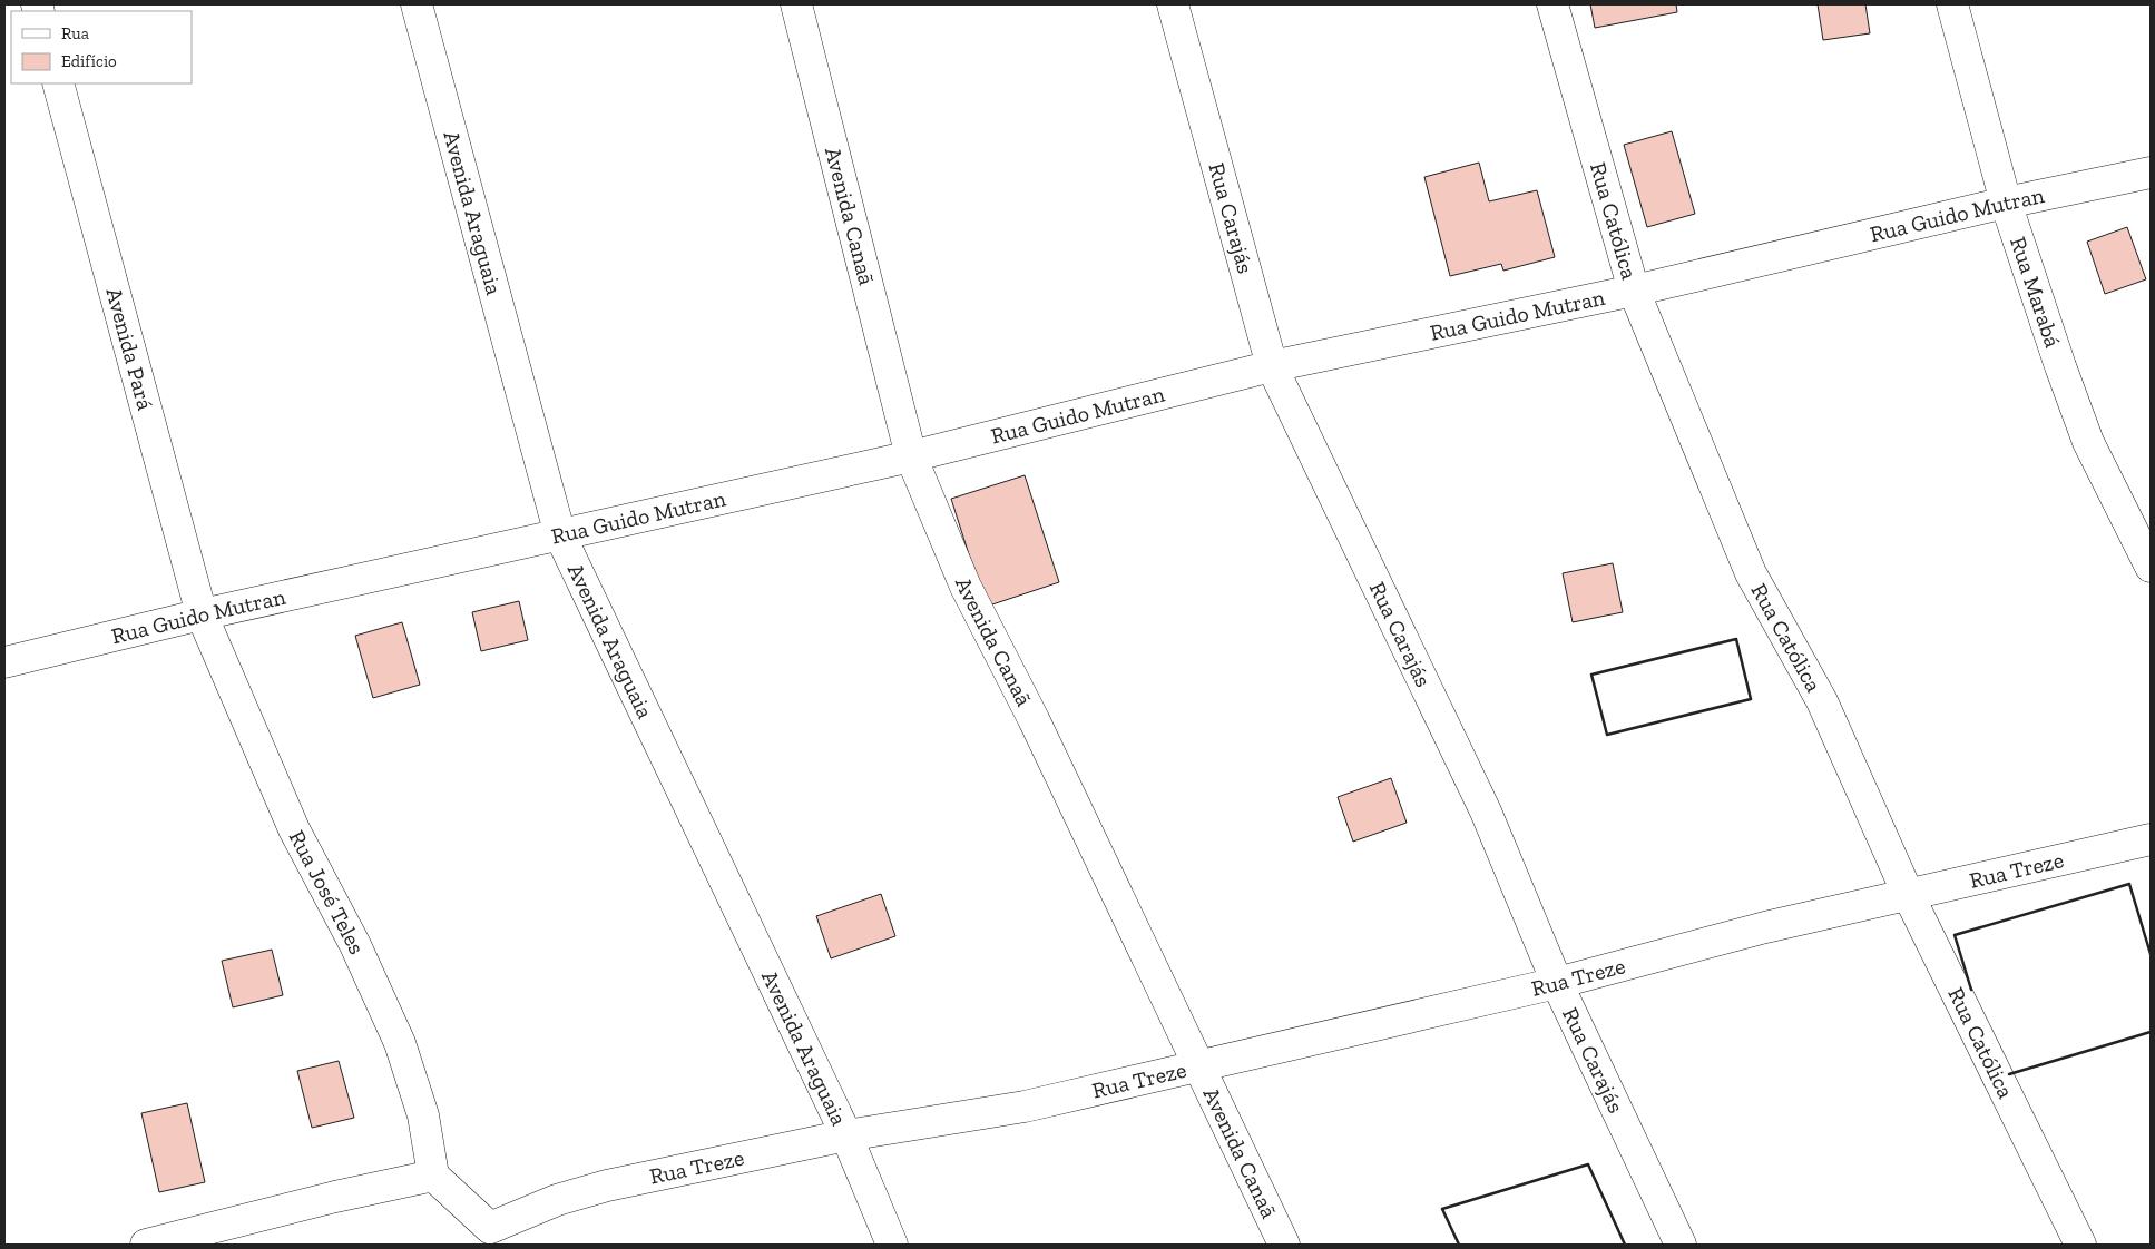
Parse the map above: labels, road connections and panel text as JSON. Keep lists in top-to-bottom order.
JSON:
{
  "streets": {
    "street": [
      "Avenida Araguaia",
      "Rua Guido Mutran",
      "Avenida Canaã",
      "Rua Carajás",
      "Rua Católica",
      "Rua Marabá",
      "Avenida Pará",
      "Rua Treze",
      "Rua José Teles"
    ]
  },
  "crossings": [
    ["Avenida Araguaia", "Rua Guido Mutran"],
    ["Avenida Araguaia", "Rua Treze"],
    ["Rua Guido Mutran", "Avenida Canaã"],
    ["Rua Guido Mutran", "Rua Carajás"],
    ["Rua Guido Mutran", "Rua Católica"],
    ["Rua Guido Mutran", "Rua Marabá"],
    ["Rua Guido Mutran", "Avenida Pará"],
    ["Rua Guido Mutran", "Rua José Teles"],
    ["Avenida Canaã", "Rua Treze"],
    ["Rua Carajás", "Rua Treze"],
    ["Rua Católica", "Rua Treze"],
    ["Avenida Pará", "Rua José Teles"],
    ["Rua Treze", "Rua José Teles"]
  ],
  "legend": ["Rua", "Edifício"]
}
